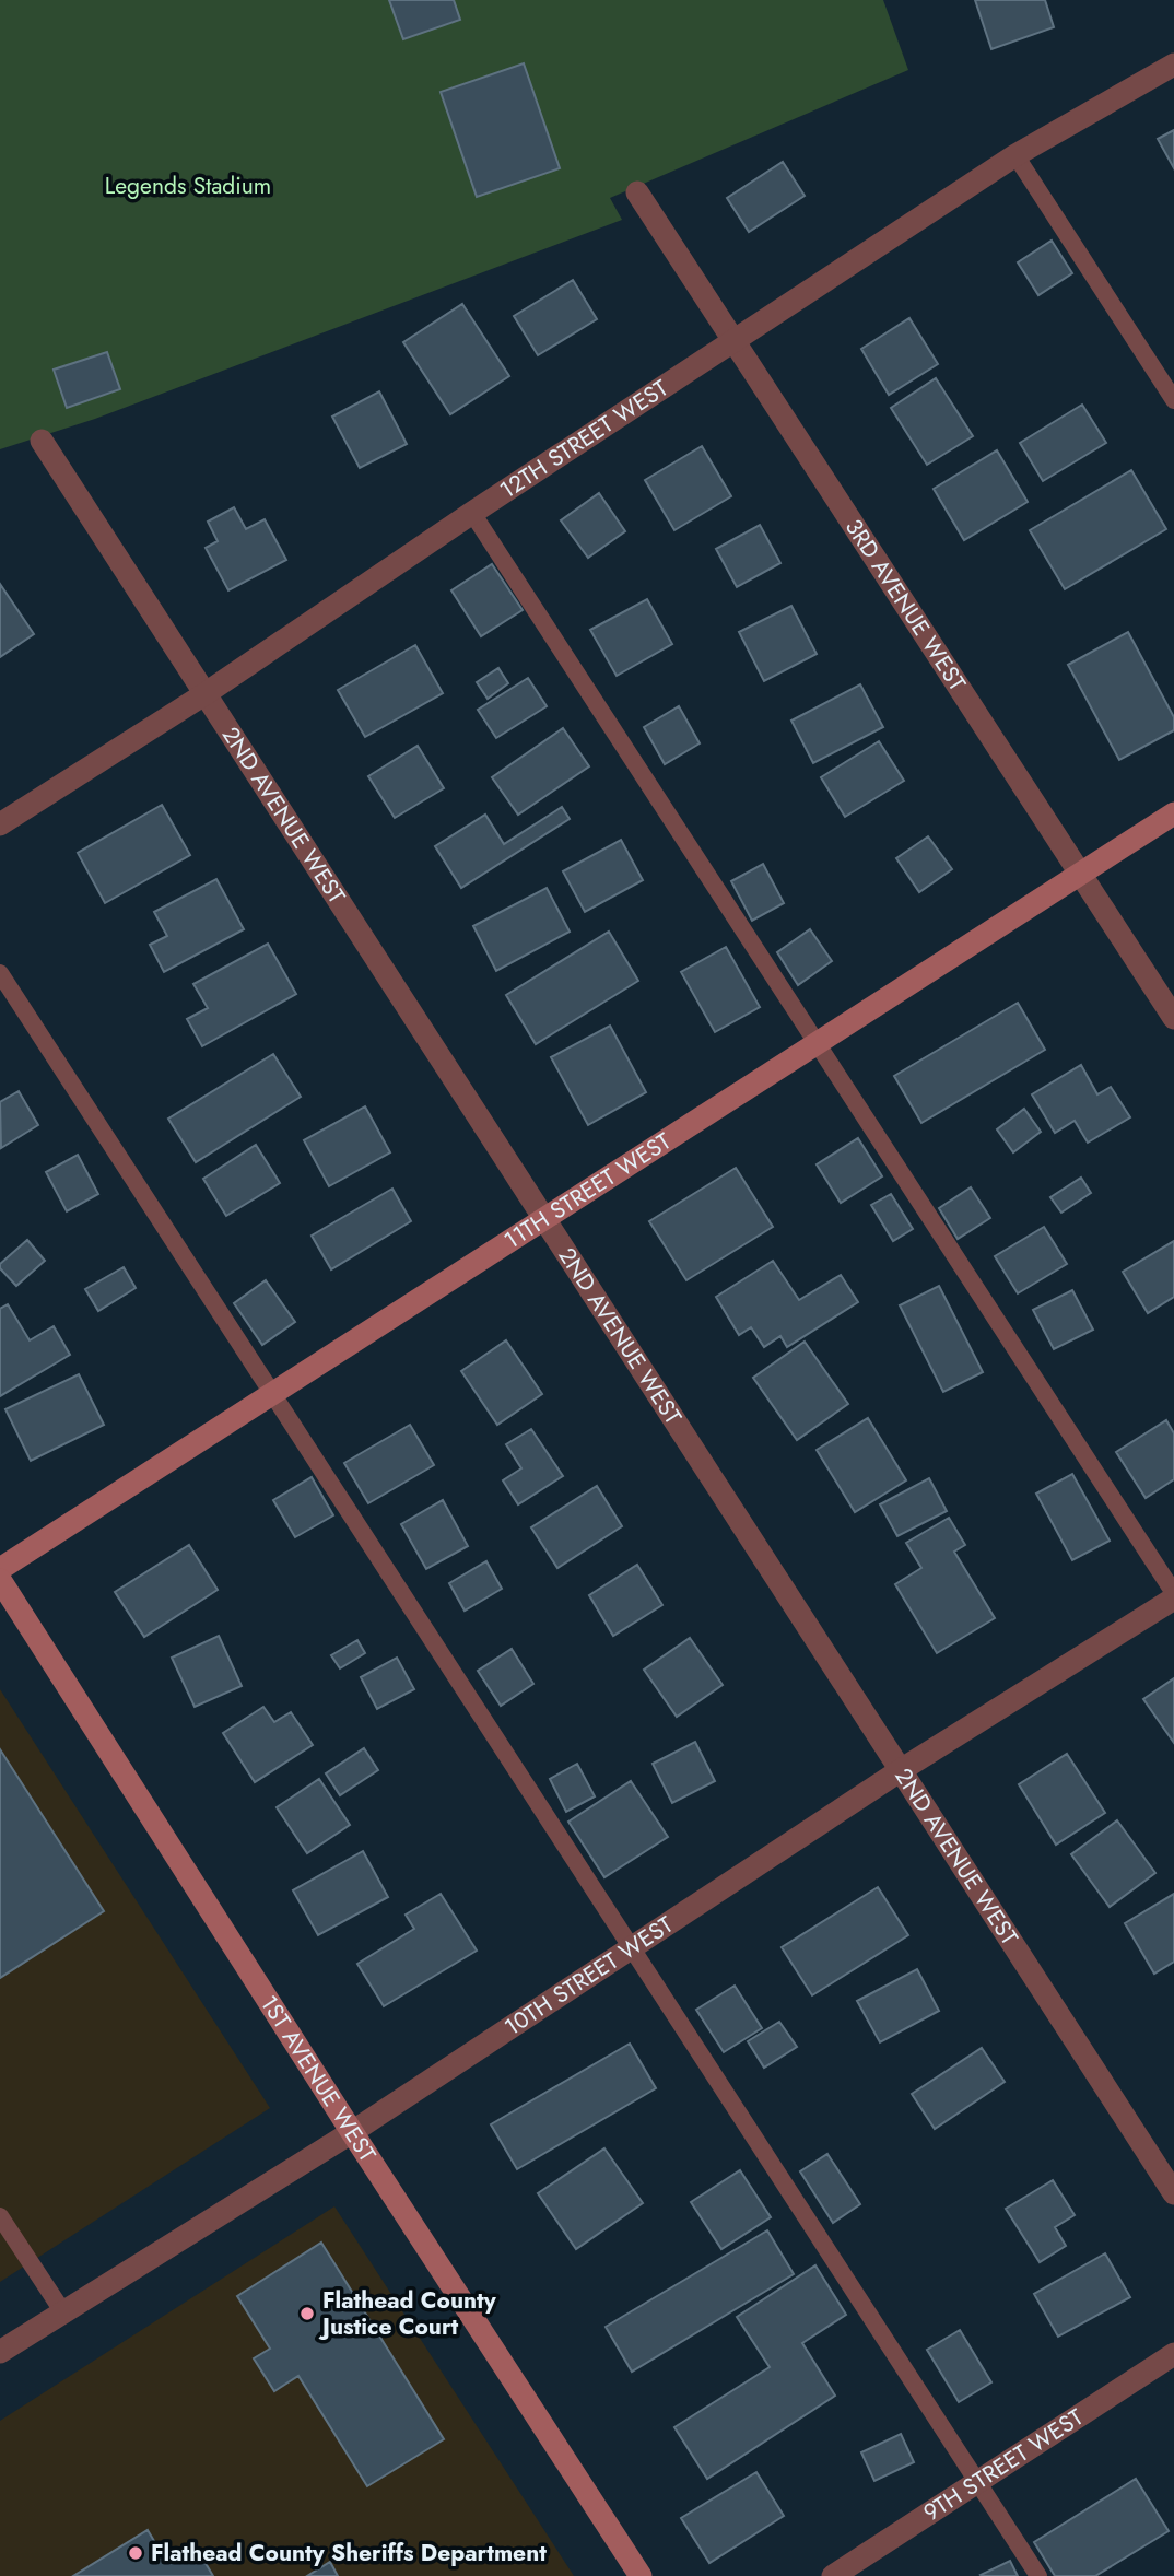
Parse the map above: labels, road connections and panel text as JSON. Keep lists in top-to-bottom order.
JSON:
{
  "streets": {
    "street": [
      "12TH STREET WEST",
      "3RD AVENUE WEST",
      "2ND AVENUE WEST",
      "11TH STREET WEST",
      "10TH STREET WEST",
      "1ST AVENUE WEST",
      "9TH STREET WEST"
    ]
  },
  "crossings": [
    ["12TH STREET WEST", "3RD AVENUE WEST"],
    ["12TH STREET WEST", "2ND AVENUE WEST"],
    ["3RD AVENUE WEST", "11TH STREET WEST"],
    ["2ND AVENUE WEST", "11TH STREET WEST"],
    ["2ND AVENUE WEST", "10TH STREET WEST"],
    ["10TH STREET WEST", "1ST AVENUE WEST"]
  ],
  "parks": ["Legends Stadium"],
  "places": ["Flathead County Justice Court", "Flathead County Sheriffs Department"]
}
